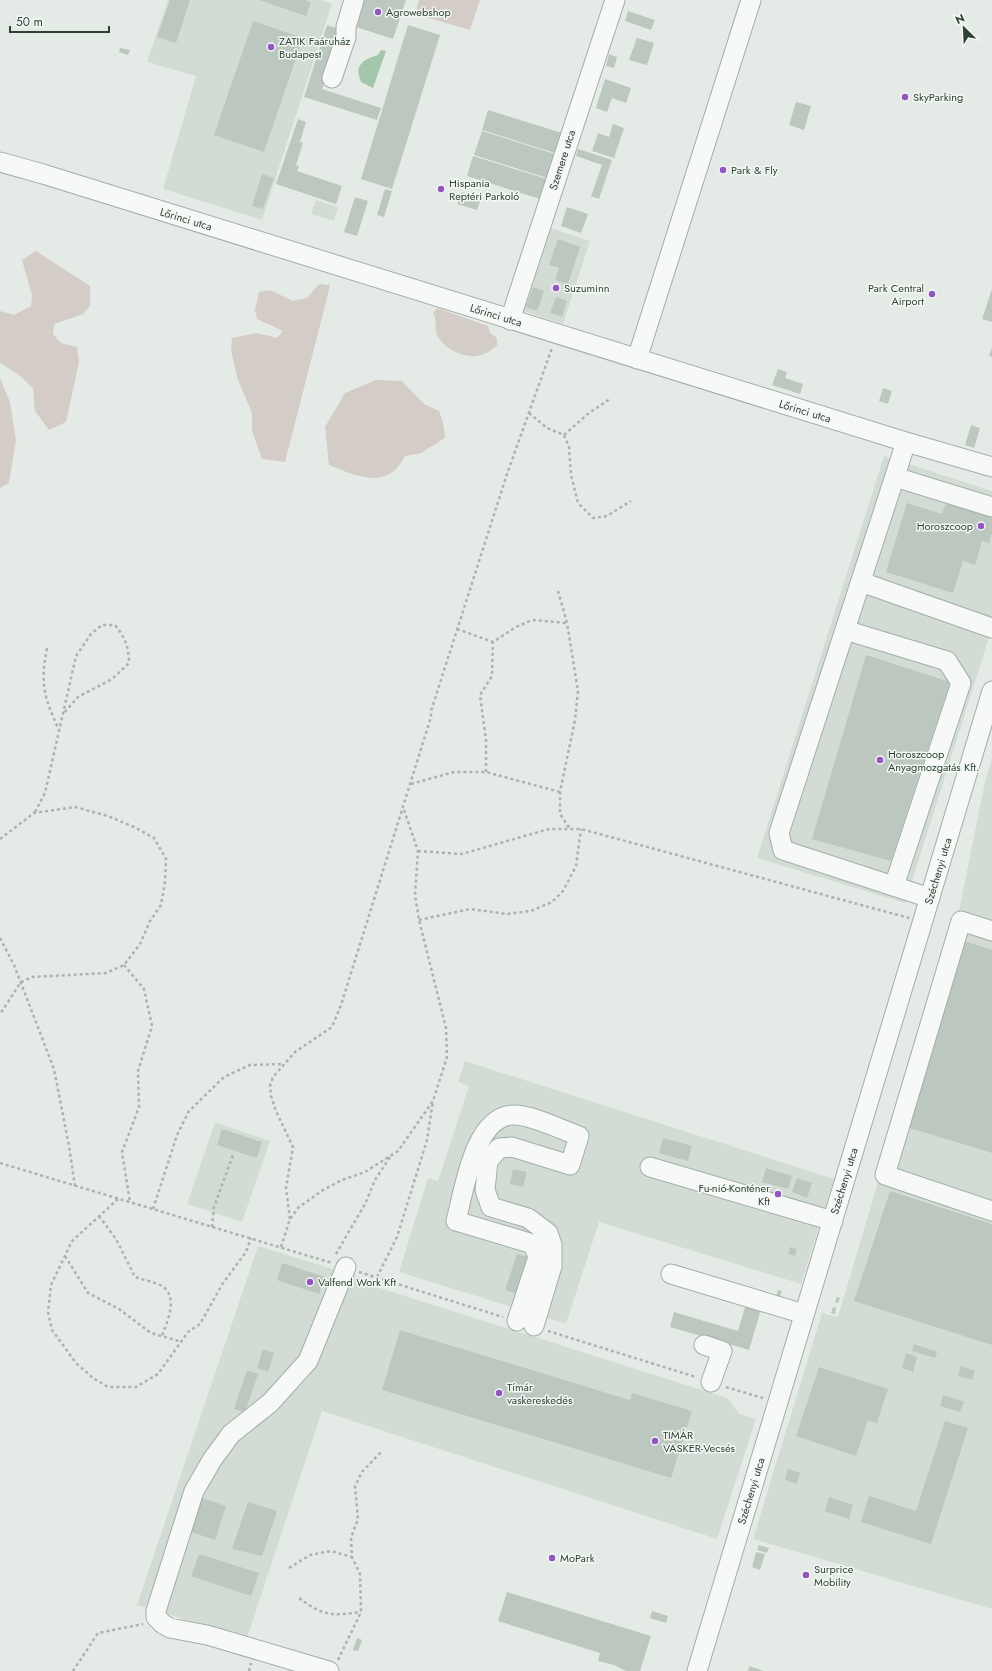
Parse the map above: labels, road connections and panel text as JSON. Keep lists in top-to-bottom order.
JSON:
{
  "streets": {
    "street": ["Szemere utca", "Lőrinci utca", "Széchenyi utca"]
  },
  "crossings": [
    ["Szemere utca", "Lőrinci utca"]
  ],
  "places": [
    "Agrowebshop",
    "ZATIK Faáruház Budapest",
    "SkyParking",
    "Park & Fly",
    "Hispania Reptéri Parkoló",
    "Suzuminn",
    "Park Central Airport",
    "Horoszcoop",
    "Horoszcoop Anyagmozgatás Kft.",
    "Fu-nió-Konténer Kft",
    "Valfend Work Kft",
    "Tímár vaskereskedés",
    "TIMÁR VASKER-Vecsés",
    "MoPark",
    "Surprice Mobility"
  ],
  "scale_bar": "50 m",
  "north": "top left"
}
